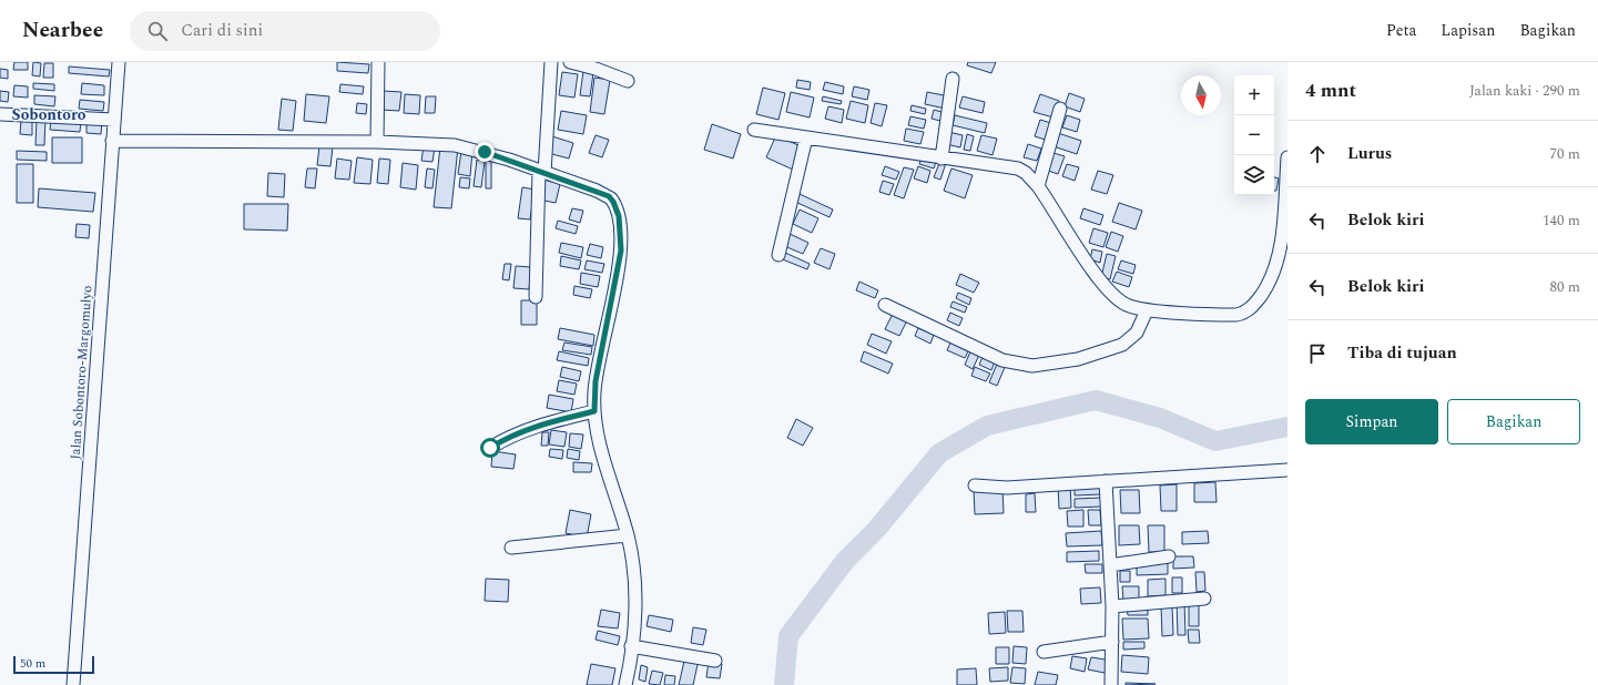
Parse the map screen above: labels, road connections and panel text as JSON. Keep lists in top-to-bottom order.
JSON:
{
  "streets": {
    "street": ["Jalan Sobontoro-Margomulyo"]
  },
  "districts": ["Sobontoro"],
  "scale_bar": "50 m",
  "north": "bottom",
  "page": {
    "header": "Nearbee",
    "search": "Cari di sini",
    "nav": ["Peta", "Lapisan", "Bagikan"],
    "heading": ["4 mnt", "Jalan kaki · 290 m"],
    "map_buttons": ["+", "−"],
    "list": [
      ["Lurus", "70 m"],
      ["Belok kiri", "140 m"],
      ["Belok kiri", "80 m"],
      "Tiba di tujuan"
    ],
    "buttons": ["Simpan", "Bagikan"],
    "scale": "50 m"
  }
}
